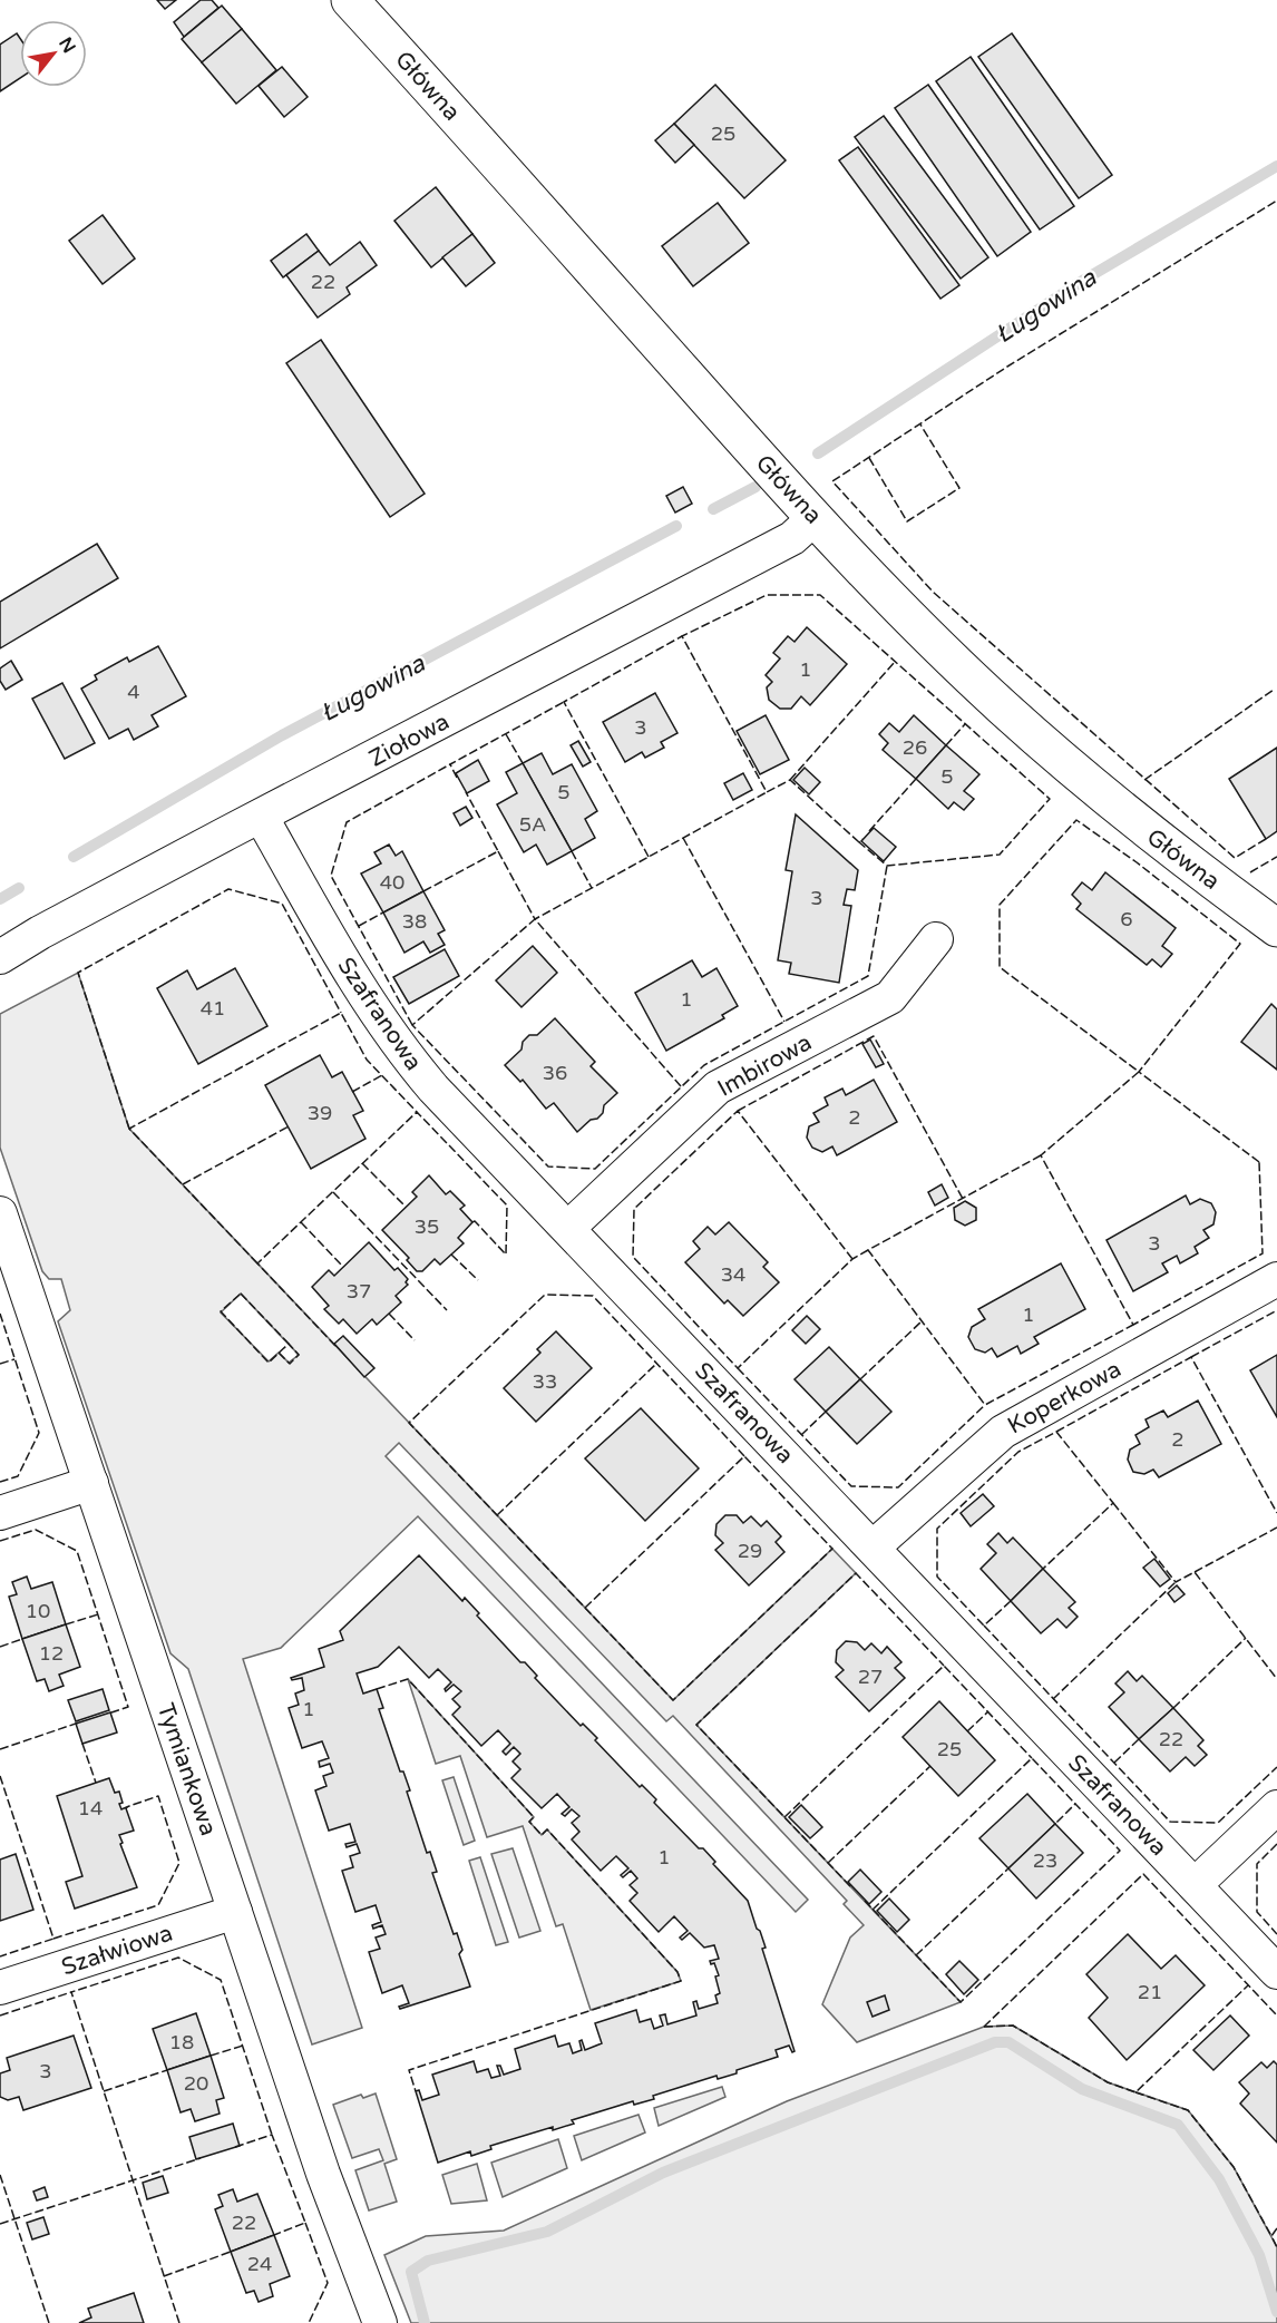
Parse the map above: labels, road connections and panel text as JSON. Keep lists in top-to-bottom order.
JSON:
{
  "streets": {
    "street": [
      "Główna",
      "Ziołowa",
      "Szafranowa",
      "Imbirowa",
      "Koperkowa",
      "Tymiankowa",
      "Szałwiowa"
    ]
  },
  "crossings": [
    ["Główna", "Ziołowa"],
    ["Ziołowa", "Szafranowa"],
    ["Szafranowa", "Imbirowa"],
    ["Szafranowa", "Koperkowa"],
    ["Tymiankowa", "Szałwiowa"]
  ],
  "water": ["Ługowina"],
  "house_numbers": [
    "25",
    "22",
    "1",
    "4",
    "3",
    "26",
    "5",
    "5",
    "5A",
    "40",
    "3",
    "6",
    "38",
    "1",
    "41",
    "36",
    "39",
    "2",
    "35",
    "3",
    "34",
    "37",
    "1",
    "33",
    "2",
    "29",
    "10",
    "12",
    "27",
    "1",
    "22",
    "25",
    "14",
    "1",
    "23",
    "21",
    "18",
    "3",
    "20",
    "22",
    "24"
  ],
  "north": "top right"
}
